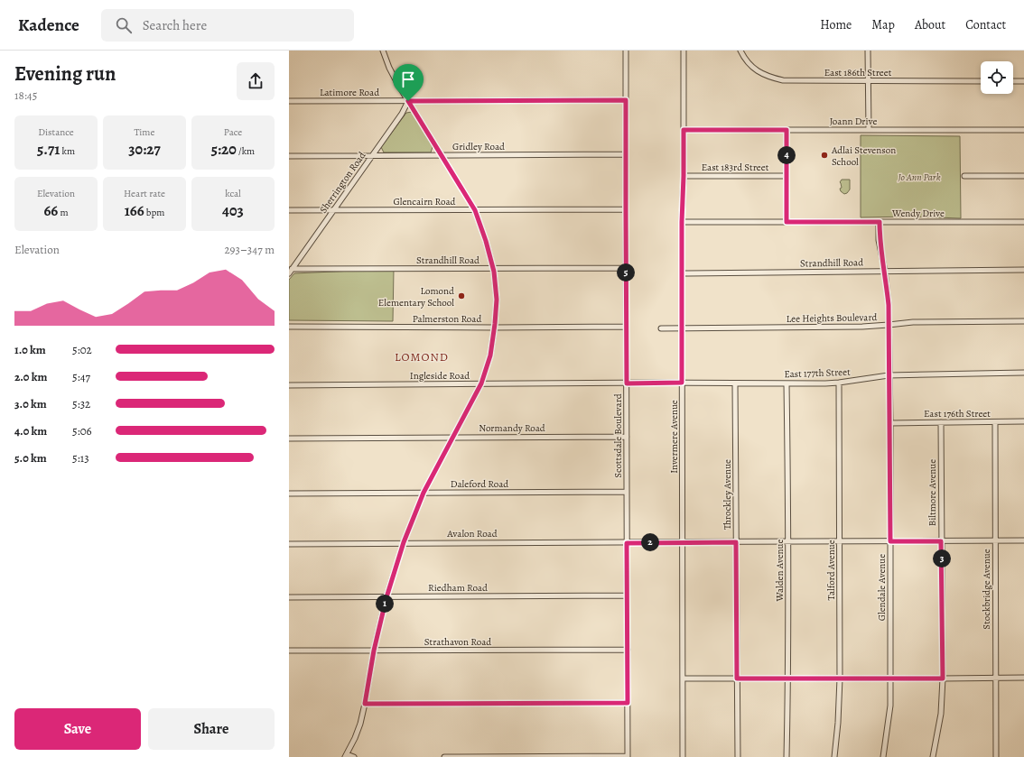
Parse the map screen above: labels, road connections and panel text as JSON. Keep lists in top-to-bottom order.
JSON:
{
  "streets": {
    "street": [
      "East 186th Street",
      "Latimore Road",
      "Joann Drive",
      "Gridley Road",
      "East 183rd Street",
      "Sherrington Road",
      "Glencairn Road",
      "Wendy Drive",
      "Strandhill Road",
      "Lee Heights Boulevard",
      "Palmerston Road",
      "East 177th Street",
      "Ingleside Road",
      "East 176th Street",
      "Normandy Road",
      "Scottsdale Boulevard",
      "Invermere Avenue",
      "Daleford Road",
      "Biltmore Avenue",
      "Throckley Avenue",
      "Avalon Road",
      "Walden Avenue",
      "Talford Avenue",
      "Riedham Road",
      "Glendale Avenue",
      "Stockbridge Avenue",
      "Strathavon Road"
    ]
  },
  "crossings": [
    ["Latimore Road", "Sherrington Road"],
    ["Latimore Road", "Scottsdale Boulevard"],
    ["Joann Drive", "Invermere Avenue"],
    ["Gridley Road", "Sherrington Road"],
    ["Gridley Road", "Scottsdale Boulevard"],
    ["East 183rd Street", "Invermere Avenue"],
    ["Sherrington Road", "Glencairn Road"],
    ["Sherrington Road", "Strandhill Road"],
    ["Glencairn Road", "Scottsdale Boulevard"],
    ["Wendy Drive", "Invermere Avenue"],
    ["Wendy Drive", "Glendale Avenue"],
    ["Strandhill Road", "Scottsdale Boulevard"],
    ["Strandhill Road", "Invermere Avenue"],
    ["Strandhill Road", "Glendale Avenue"],
    ["Lee Heights Boulevard", "Invermere Avenue"],
    ["Lee Heights Boulevard", "Glendale Avenue"],
    ["Palmerston Road", "Scottsdale Boulevard"],
    ["East 177th Street", "Ingleside Road"],
    ["East 177th Street", "Invermere Avenue"],
    ["East 177th Street", "Throckley Avenue"],
    ["East 177th Street", "Walden Avenue"],
    ["East 177th Street", "Talford Avenue"],
    ["East 177th Street", "Glendale Avenue"],
    ["Ingleside Road", "Scottsdale Boulevard"],
    ["East 176th Street", "Biltmore Avenue"],
    ["East 176th Street", "Glendale Avenue"],
    ["East 176th Street", "Stockbridge Avenue"],
    ["Normandy Road", "Scottsdale Boulevard"],
    ["Scottsdale Boulevard", "Daleford Road"],
    ["Scottsdale Boulevard", "Avalon Road"],
    ["Scottsdale Boulevard", "Riedham Road"],
    ["Scottsdale Boulevard", "Strathavon Road"],
    ["Invermere Avenue", "Avalon Road"],
    ["Biltmore Avenue", "Avalon Road"],
    ["Throckley Avenue", "Avalon Road"],
    ["Avalon Road", "Walden Avenue"],
    ["Avalon Road", "Talford Avenue"],
    ["Avalon Road", "Glendale Avenue"],
    ["Avalon Road", "Stockbridge Avenue"]
  ],
  "districts": ["LOMOND"],
  "parks": ["Jo Ann Park"],
  "places": ["Adlai Stevenson School", "Lomond Elementary School"],
  "page": {
    "header": "Kadence",
    "search": "Search here",
    "nav": [
      "Home",
      "Map",
      "About",
      "Contact"
    ],
    "heading": ["Evening run", "18:45"],
    "stats": [
      ["Distance", "5.71 km"],
      ["Time", "30:27"],
      ["Pace", "5:20 /km"],
      ["Elevation", "66 m"],
      ["Heart rate", "166 bpm"],
      ["kcal", "403"]
    ],
    "pins": [
      "4",
      "5",
      "2",
      "3",
      "1"
    ],
    "chart": ["Elevation", "293–347 m"],
    "list": [
      {
        "name": "1.0 km",
        "note": "5:02"
      },
      {
        "name": "2.0 km",
        "note": "5:47"
      },
      {
        "name": "3.0 km",
        "note": "5:32"
      },
      {
        "name": "4.0 km",
        "note": "5:06"
      },
      {
        "name": "5.0 km",
        "note": "5:13"
      }
    ],
    "buttons": ["Save", "Share"]
  }
}
